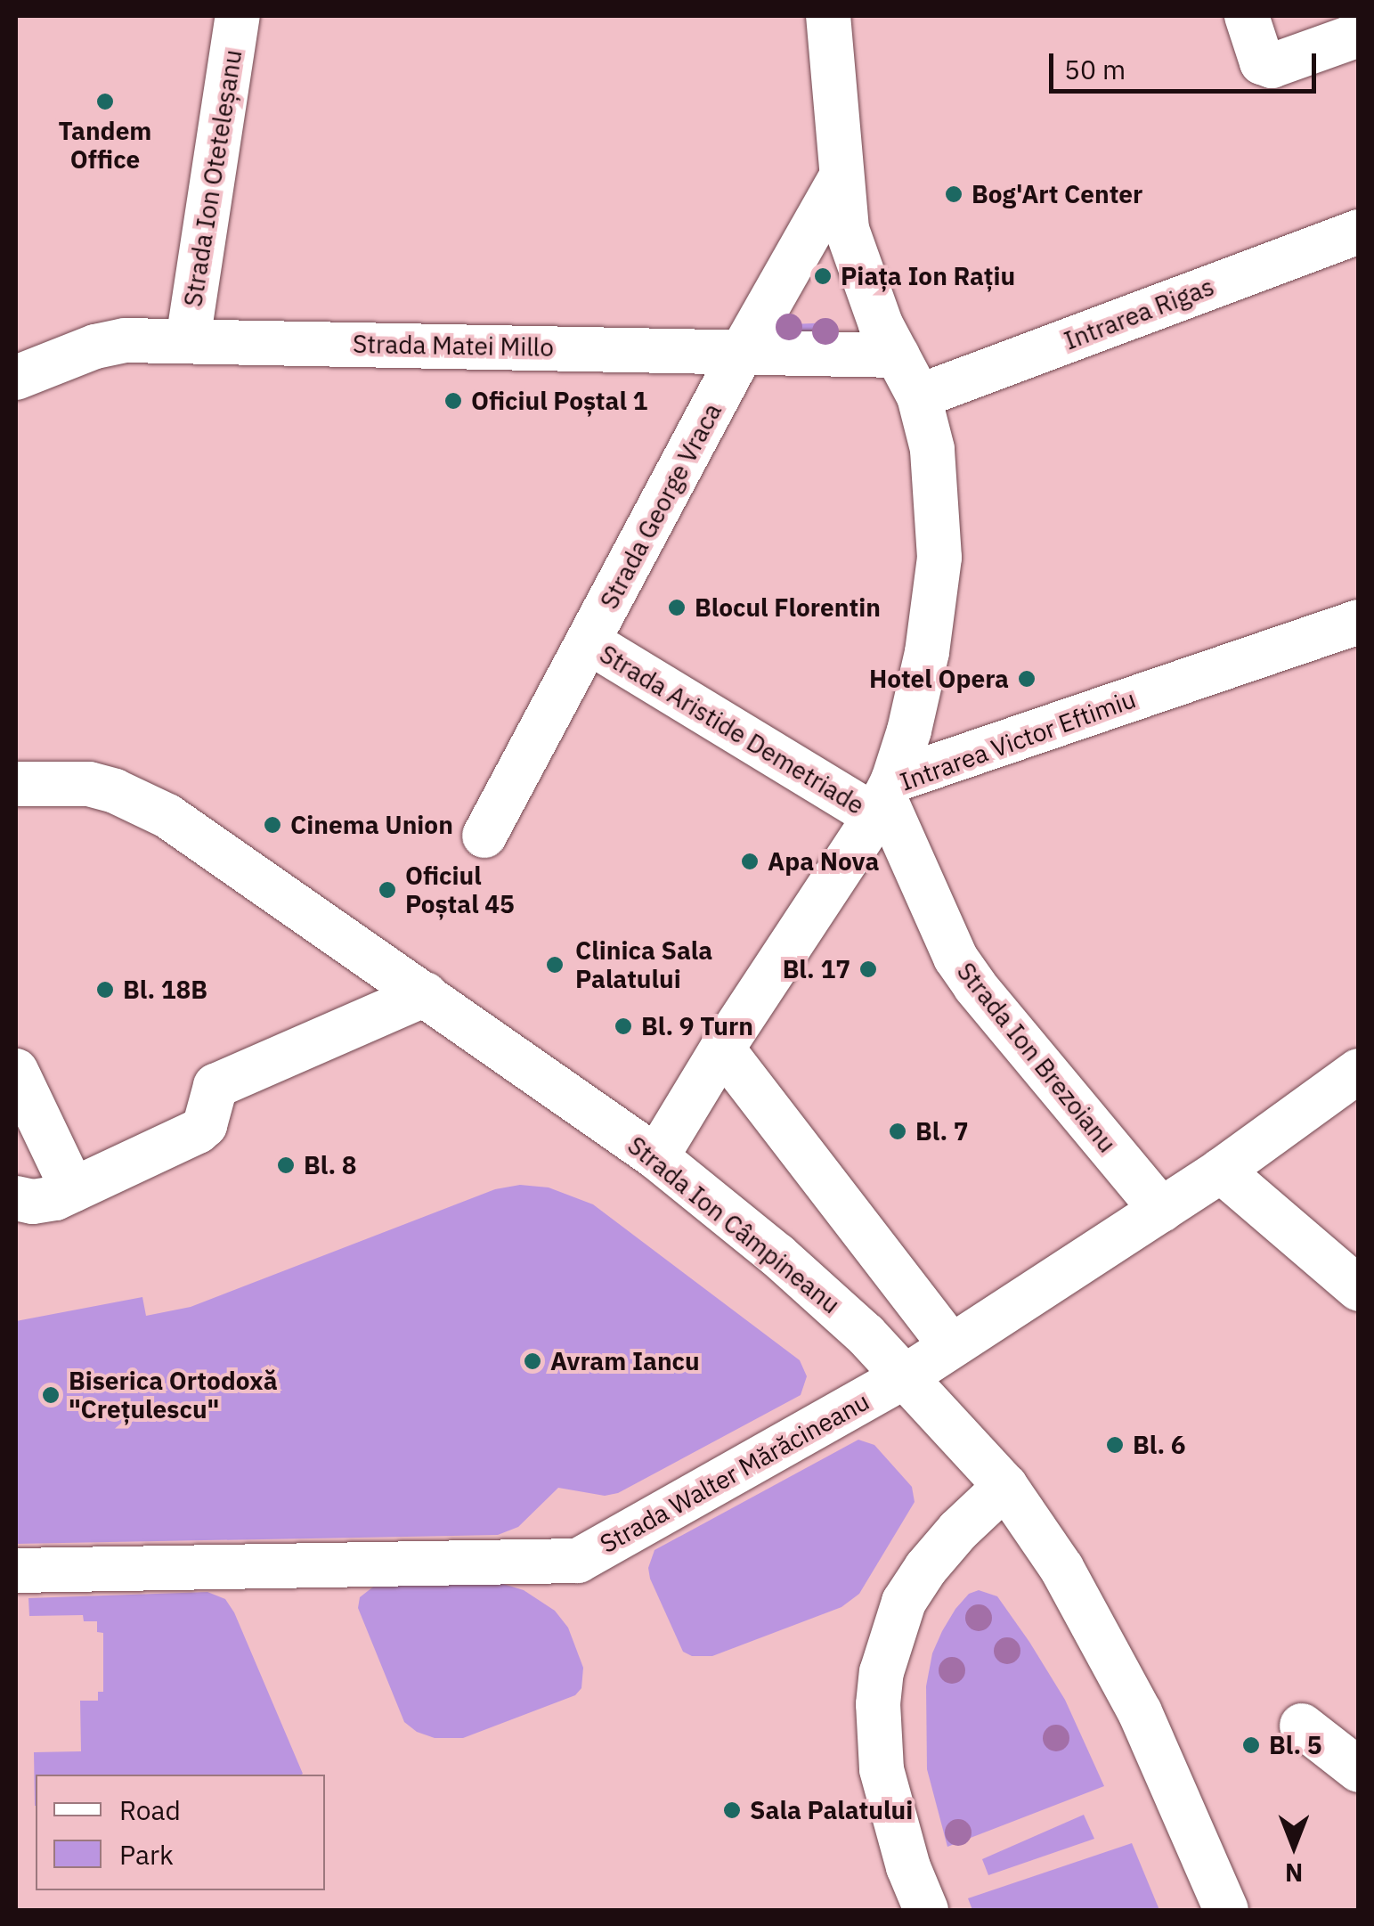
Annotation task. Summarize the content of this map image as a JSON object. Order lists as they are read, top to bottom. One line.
{"streets":{"street":["Strada Ion Oteteleșanu","Intrarea Rigas","Strada Matei Millo","Strada George Vraca","Strada Aristide Demetriade","Intrarea Victor Eftimiu","Strada Ion Brezoianu","Strada Ion Câmpineanu","Strada Walter Mărăcineanu"]},"crossings":[["Strada Ion Oteteleșanu","Strada Matei Millo"],["Strada Matei Millo","Strada George Vraca"],["Strada George Vraca","Strada Aristide Demetriade"],["Strada Aristide Demetriade","Intrarea Victor Eftimiu"],["Strada Aristide Demetriade","Strada Ion Brezoianu"],["Intrarea Victor Eftimiu","Strada Ion Brezoianu"],["Intrarea Victor Eftimiu","Strada Ion Câmpineanu"],["Strada Ion Brezoianu","Strada Walter Mărăcineanu"],["Strada Ion Câmpineanu","Strada Walter Mărăcineanu"]],"places":["Tandem Office","Bog'Art Center","Piața Ion Rațiu","Oficiul Poștal 1","Blocul Florentin","Hotel Opera","Cinema Union","Apa Nova","Oficiul Poștal 45","Clinica Sala Palatului","Bl. 17","Bl. 18B","Bl. 9 Turn","Bl. 7","Bl. 8","Avram Iancu","Biserica Ortodoxă \"Crețulescu\"","Bl. 6","Bl. 5","Sala Palatului"],"legend":["Road","Park"],"scale_bar":"50 m","north":"bottom"}
